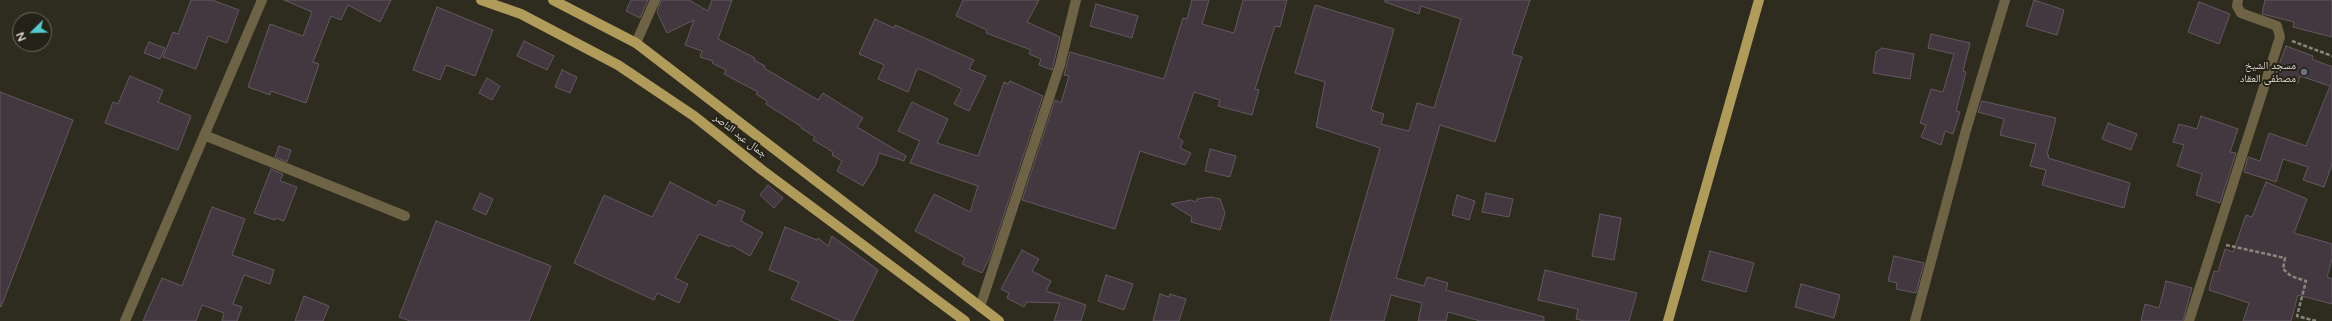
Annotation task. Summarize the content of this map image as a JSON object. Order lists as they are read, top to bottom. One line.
{"streets":{"main road":["جمال عبد الناصر"]},"places":["مسجد الشيخ مصطفى العقاد"],"north":"bottom left"}
